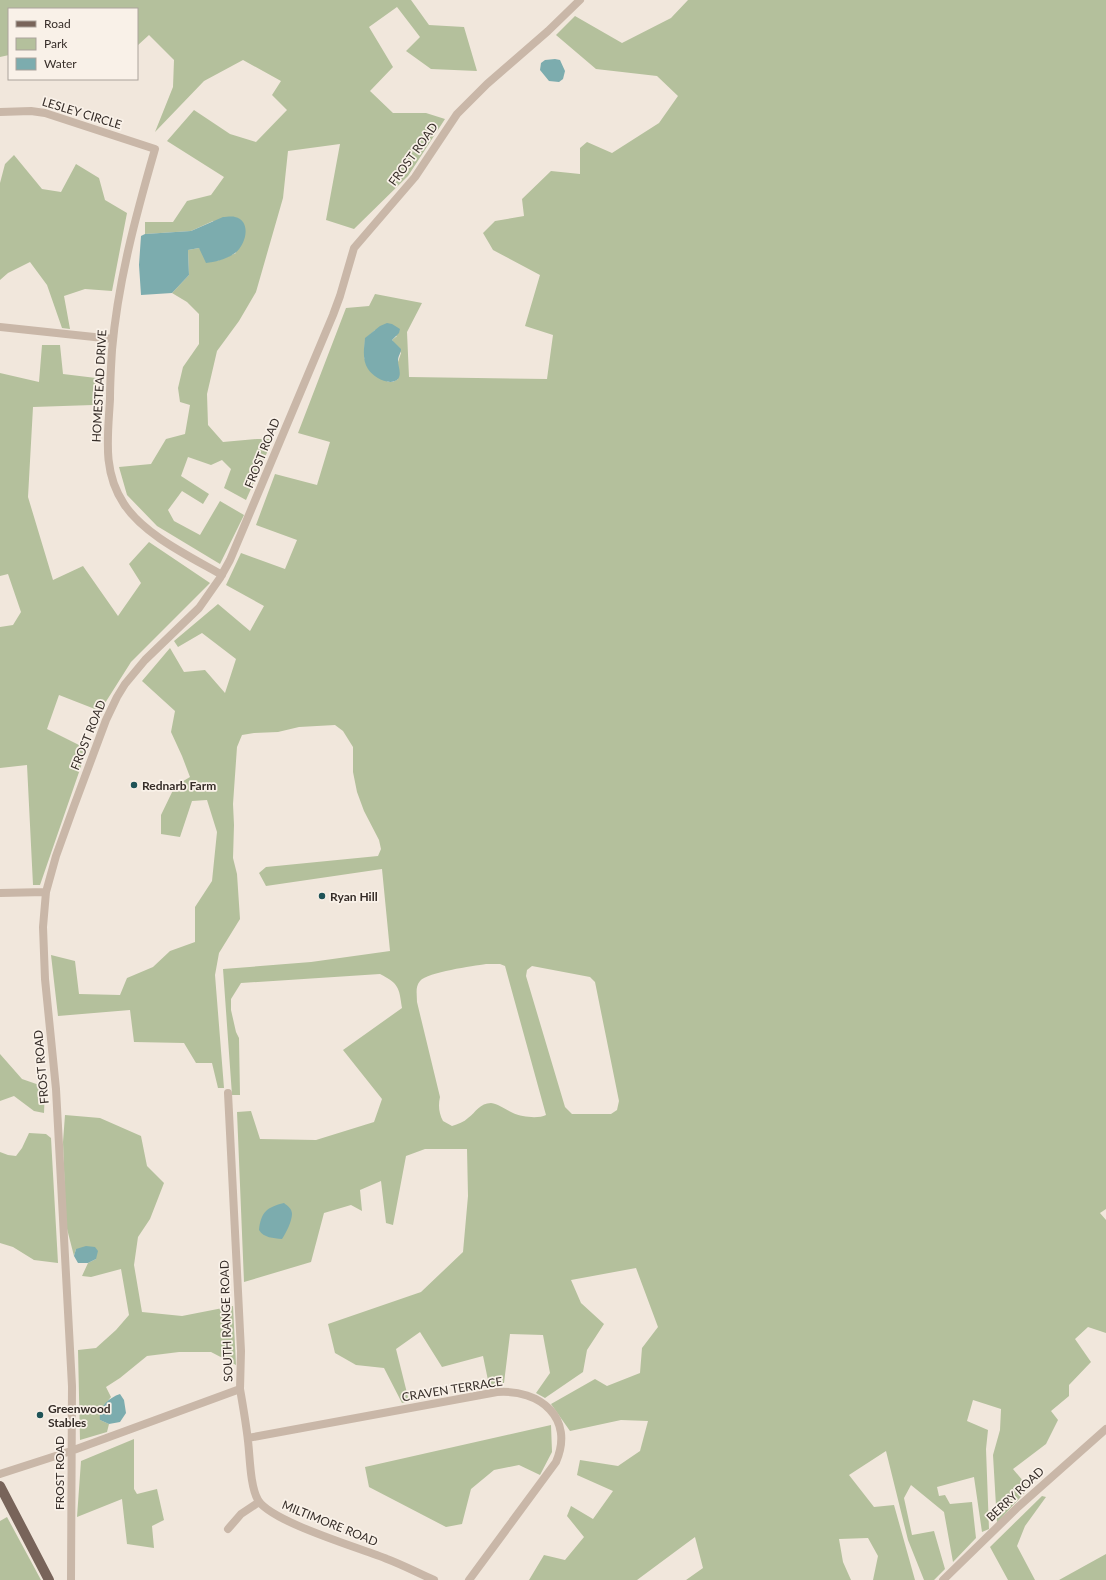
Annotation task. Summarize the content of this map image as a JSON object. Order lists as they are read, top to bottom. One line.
{"streets":{"street":["LESLEY CIRCLE","FROST ROAD","HOMESTEAD DRIVE","SOUTH RANGE ROAD","CRAVEN TERRACE","BERRY ROAD","MILTIMORE ROAD"]},"crossings":[["LESLEY CIRCLE","HOMESTEAD DRIVE"],["FROST ROAD","HOMESTEAD DRIVE"],["FROST ROAD","SOUTH RANGE ROAD"]],"places":["Rednarb Farm","Ryan Hill","Greenwood Stables"],"legend":["Road","Park","Water"]}
